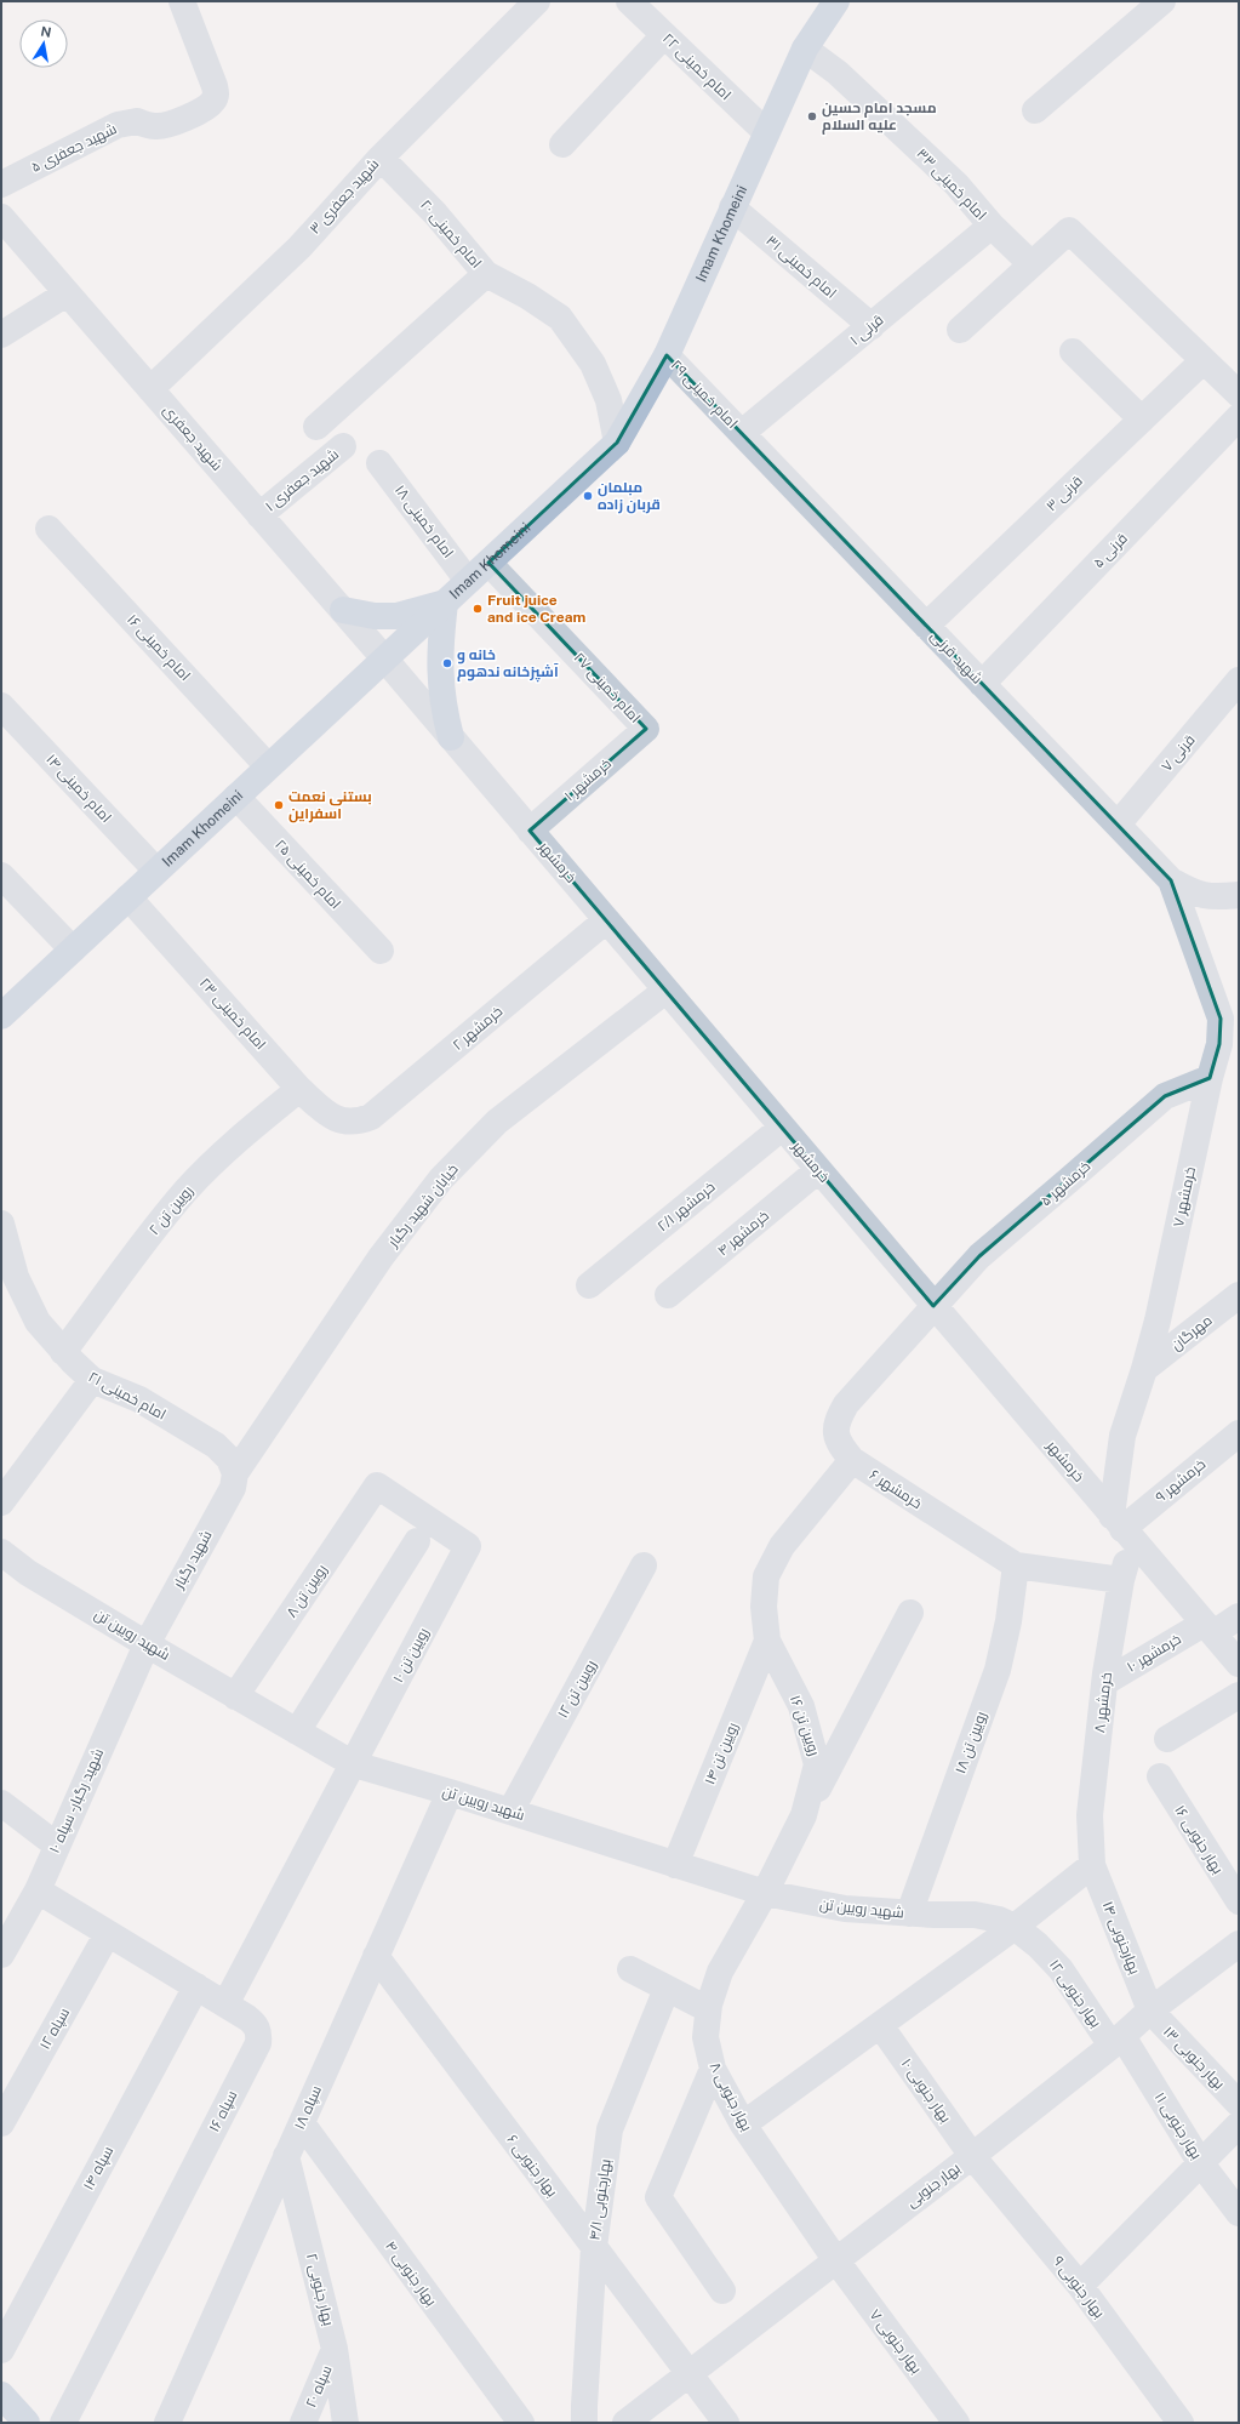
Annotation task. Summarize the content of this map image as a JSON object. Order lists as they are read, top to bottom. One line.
{"streets":{"main road":["Imam Khomeini"],"street":["امام خمینی ۲۲","شهید جعفری ۵","امام خمینی ۳۳","شهید جعفری ۳","امام خمینی ۲۰","امام خمینی ۳۱","قرنی ۱","امام خمینی ۲۹","شهید جعفری","شهید جعفری ۱","قرنی ۳","امام خمینی ۱۸","قرنی ۵","امام خمینی ۱۶","شهید قرنی","امام خمینی ۲۷","قرنی ۷","خرمشهر ۱","امام خمینی ۱۴","خرمشهر","امام خمینی ۲۵","امام خمینی ۲۳","خرمشهر ۲","خرمشهر ۵","خرمشهر ۷","خیابان شهید رگبار","خرمشهر ۲/۱","رویین تن ۲","خرمشهر ۴","مهرگان","امام خمینی ۲۱","خرمشهر ۹","خرمشهر ۶","شهید رگبار","رویین تن ۸","شهید رویین تن","خرمشهر ۱۰","رویین تن ۱۰","رویین تن ۱۲","خرمشهر ۸","رویین تن ۱۶","رویین تن ۱۸","رویین تن ۱۴","شهید رگبار - سپاه ۱۰","بهار جنوبی ۱۶","بهارجنوبی ۱۴","بهار جنوبی ۱۲","سپاه ۱۲","بهار جنوبی ۱۳","بهار جنوبی ۱۰","بهار جنوبی ۸","سپاه ۱۸","سپاه ۱۶","بهار جنوبی ۱۱","بهار جنوبی ۶","سپاه ۱۴","بهار جنوبی","بهارجنوبی ۴/۱","بهار جنوبی ۴","بهار جنوبی ۹","بهار جنوبی ۲","بهار جنوبی ۷","سپاه ۲۰"]},"crossings":[["امام خمینی ۲۲","Imam Khomeini"],["امام خمینی ۳۳","Imam Khomeini"],["امام خمینی ۳۳","قرنی ۱"],["شهید جعفری ۳","امام خمینی ۲۰"],["شهید جعفری ۳","شهید جعفری"],["Imam Khomeini","امام خمینی ۲۰"],["Imam Khomeini","امام خمینی ۳۱"],["Imam Khomeini","امام خمینی ۲۹"],["Imam Khomeini","شهید جعفری"],["Imam Khomeini","امام خمینی ۱۸"],["Imam Khomeini","امام خمینی ۱۶"],["Imam Khomeini","امام خمینی ۲۷"],["Imam Khomeini","امام خمینی ۱۴"],["Imam Khomeini","خرمشهر"],["Imam Khomeini","امام خمینی ۲۵"],["Imam Khomeini","امام خمینی ۲۳"],["امام خمینی ۳۱","قرنی ۱"],["قرنی ۱","امام خمینی ۲۹"],["قرنی ۱","شهید قرنی"],["امام خمینی ۲۹","شهید قرنی"],["شهید جعفری","شهید جعفری ۱"],["شهید جعفری","خرمشهر"],["قرنی ۳","شهید قرنی"],["قرنی ۵","شهید قرنی"],["شهید قرنی","قرنی ۷"],["شهید قرنی","خرمشهر ۷"],["امام خمینی ۲۷","خرمشهر ۱"],["خرمشهر ۱","خرمشهر"],["خرمشهر","خرمشهر ۲"],["خرمشهر","خرمشهر ۵"],["خرمشهر","خرمشهر ۷"],["خرمشهر","خیابان شهید رگبار"],["خرمشهر","خرمشهر ۲/۱"],["خرمشهر","خرمشهر ۴"],["خرمشهر","خرمشهر ۹"],["خرمشهر","خرمشهر ۶"],["خرمشهر","خرمشهر ۱۰"],["خرمشهر","خرمشهر ۸"],["امام خمینی ۲۳","خرمشهر ۲"],["امام خمینی ۲۳","رویین تن ۲"],["خرمشهر ۵","خرمشهر ۷"],["خرمشهر ۵","خرمشهر ۶"],["خرمشهر ۷","مهرگان"],["خرمشهر ۷","خرمشهر ۹"],["خرمشهر ۷","خرمشهر ۸"],["خیابان شهید رگبار","امام خمینی ۲۱"],["خیابان شهید رگبار","شهید رگبار"],["رویین تن ۲","امام خمینی ۲۱"],["امام خمینی ۲۱","شهید رگبار"],["خرمشهر ۹","خرمشهر ۸"],["خرمشهر ۶","خرمشهر ۸"],["خرمشهر ۶","رویین تن ۱۸"],["شهید رگبار","شهید رویین تن"],["شهید رگبار","شهید رگبار - سپاه ۱۰"],["رویین تن ۸","شهید رویین تن"],["رویین تن ۸","رویین تن ۱۰"],["شهید رویین تن","رویین تن ۱۰"],["شهید رویین تن","رویین تن ۱۲"],["شهید رویین تن","رویین تن ۱۶"],["شهید رویین تن","رویین تن ۱۸"],["شهید رویین تن","رویین تن ۱۴"],["شهید رویین تن","شهید رگبار - سپاه ۱۰"],["شهید رویین تن","بهار جنوبی ۱۲"],["شهید رویین تن","بهار جنوبی ۸"],["شهید رویین تن","سپاه ۱۸"],["خرمشهر ۱۰","خرمشهر ۸"],["رویین تن ۱۰","سپاه ۱۶"],["خرمشهر ۸","بهارجنوبی ۱۴"],["رویین تن ۱۶","رویین تن ۱۴"],["رویین تن ۱۶","بهار جنوبی ۸"],["شهید رگبار - سپاه ۱۰","سپاه ۱۶"],["بهارجنوبی ۱۴","بهار جنوبی ۱۳"],["بهارجنوبی ۱۴","بهار جنوبی"],["بهار جنوبی ۱۲","بهار جنوبی ۱۱"],["بهار جنوبی ۱۲","بهار جنوبی"],["سپاه ۱۲","سپاه ۱۶"],["بهار جنوبی ۱۳","بهار جنوبی"],["بهار جنوبی ۱۰","بهار جنوبی"],["بهار جنوبی ۱۰","بهار جنوبی ۹"],["بهار جنوبی ۸","بهار جنوبی"],["بهار جنوبی ۸","بهار جنوبی ۷"],["سپاه ۱۸","بهار جنوبی ۶"],["سپاه ۱۸","بهار جنوبی ۴"],["سپاه ۱۸","بهار جنوبی ۲"],["سپاه ۱۶","سپاه ۱۴"],["بهار جنوبی ۱۱","بهار جنوبی"],["بهار جنوبی ۶","بهار جنوبی"],["بهار جنوبی ۶","بهارجنوبی ۴/۱"],["بهار جنوبی","بهار جنوبی ۹"],["بهار جنوبی","بهار جنوبی ۷"],["بهار جنوبی ۲","سپاه ۲۰"]],"places":["مسجد امام حسین علیه السلام","مبلمان قربان زاده","Fruit juice and ice Cream","خانه و آشپزخانه ندهوم","بستنی نعمت اسفراین"],"north":"top"}
